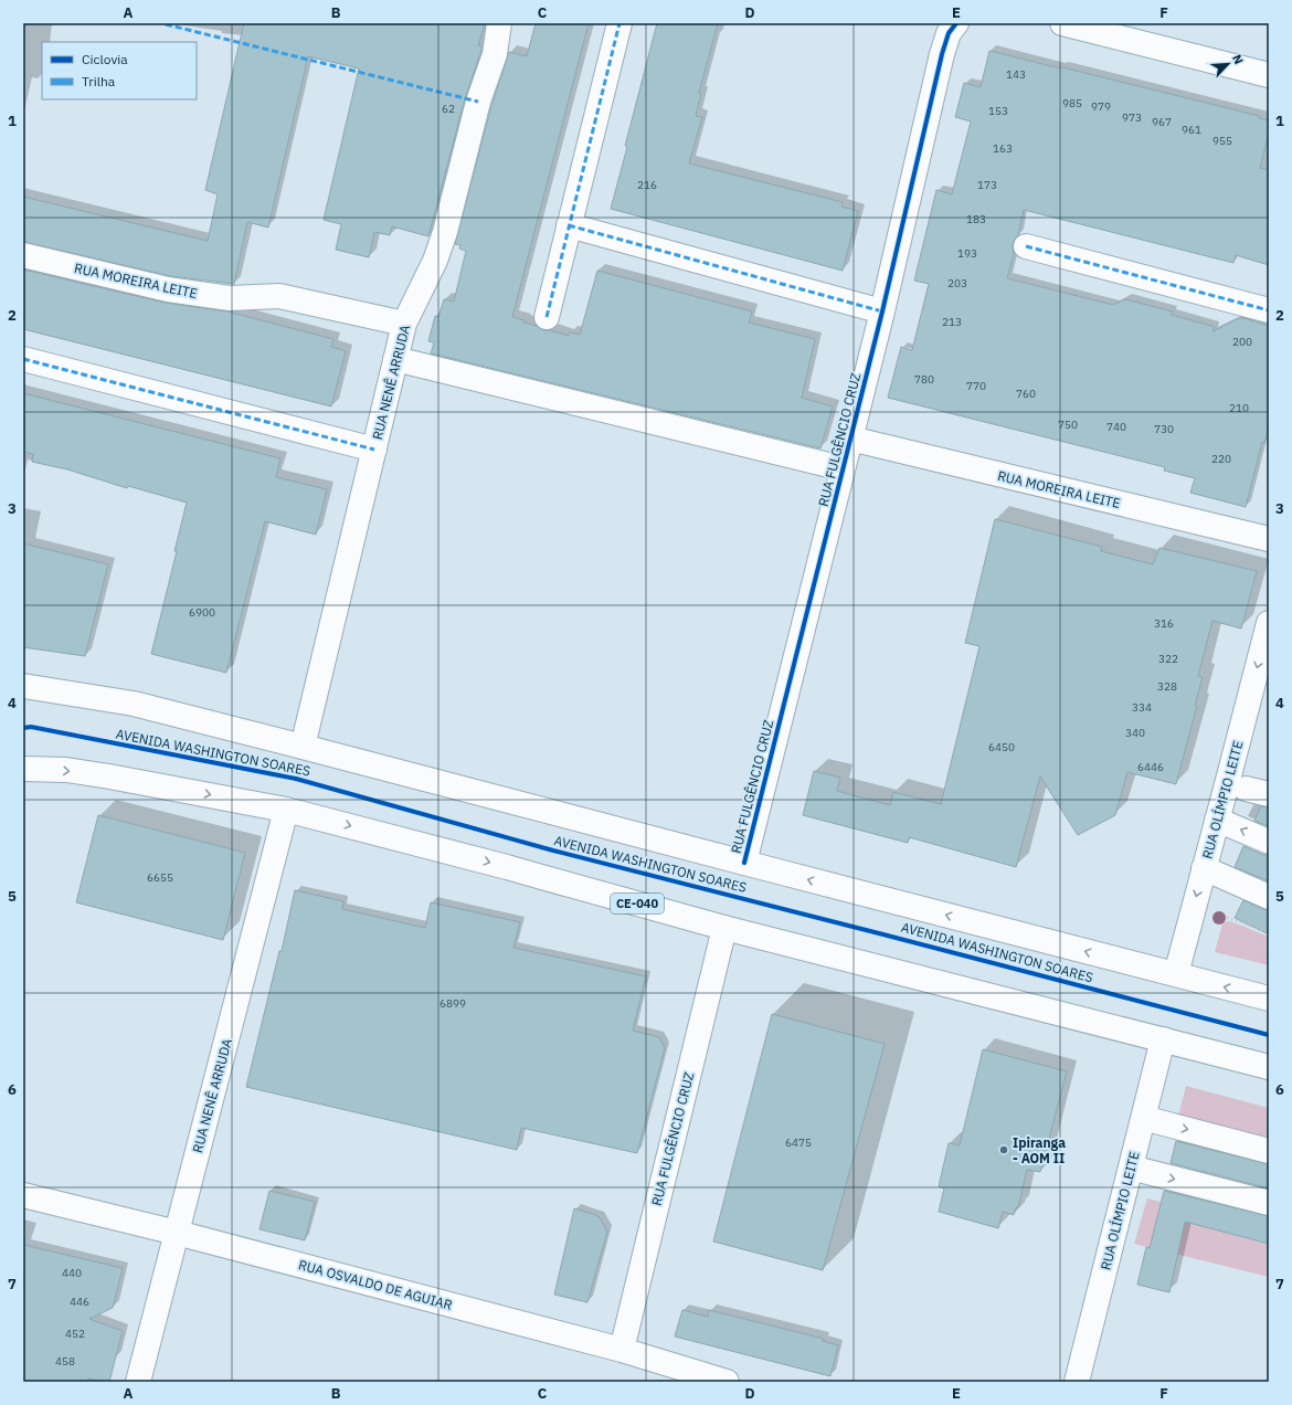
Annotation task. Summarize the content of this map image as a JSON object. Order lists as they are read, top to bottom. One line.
{"streets":{"main road":["RUA MOREIRA LEITE","RUA NENÊ ARRUDA","RUA FULGÊNCIO CRUZ","AVENIDA WASHINGTON SOARES","RUA OLÍMPIO LEITE","CE-040","RUA OSVALDO DE AGUIAR"]},"crossings":[["RUA MOREIRA LEITE","RUA NENÊ ARRUDA"],["RUA MOREIRA LEITE","RUA FULGÊNCIO CRUZ"],["RUA NENÊ ARRUDA","AVENIDA WASHINGTON SOARES"],["RUA NENÊ ARRUDA","CE-040"],["RUA NENÊ ARRUDA","RUA OSVALDO DE AGUIAR"],["RUA FULGÊNCIO CRUZ","AVENIDA WASHINGTON SOARES"],["RUA FULGÊNCIO CRUZ","CE-040"],["RUA FULGÊNCIO CRUZ","RUA OSVALDO DE AGUIAR"],["AVENIDA WASHINGTON SOARES","RUA OLÍMPIO LEITE"],["RUA OLÍMPIO LEITE","CE-040"]],"one_way":["RUA OLÍMPIO LEITE"],"places":["Ipiranga - AOM II"],"house_numbers":["143","985","979","62","153","973","967","961","955","163","216","173","183","193","203","213","200","780","770","760","210","750","740","730","220","6900","316","322","328","334","340","6450","6446","6655","6899","6475","440","446","452","458"],"legend":["Ciclovia","Trilha"],"north":"top right","grid":{"columns":["A","B","C","D","E","F"],"rows":["1","2","3","4","5","6","7"]}}
